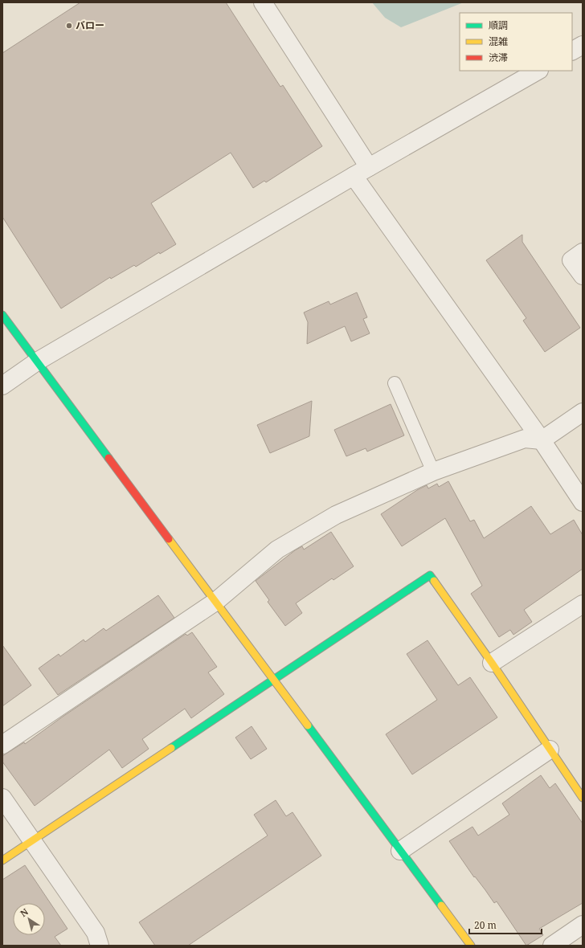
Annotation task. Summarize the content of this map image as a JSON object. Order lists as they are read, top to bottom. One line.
{"places":["バロー"],"legend":["順調","混雑","渋滞"],"scale_bar":"20 m","north":"top left"}
